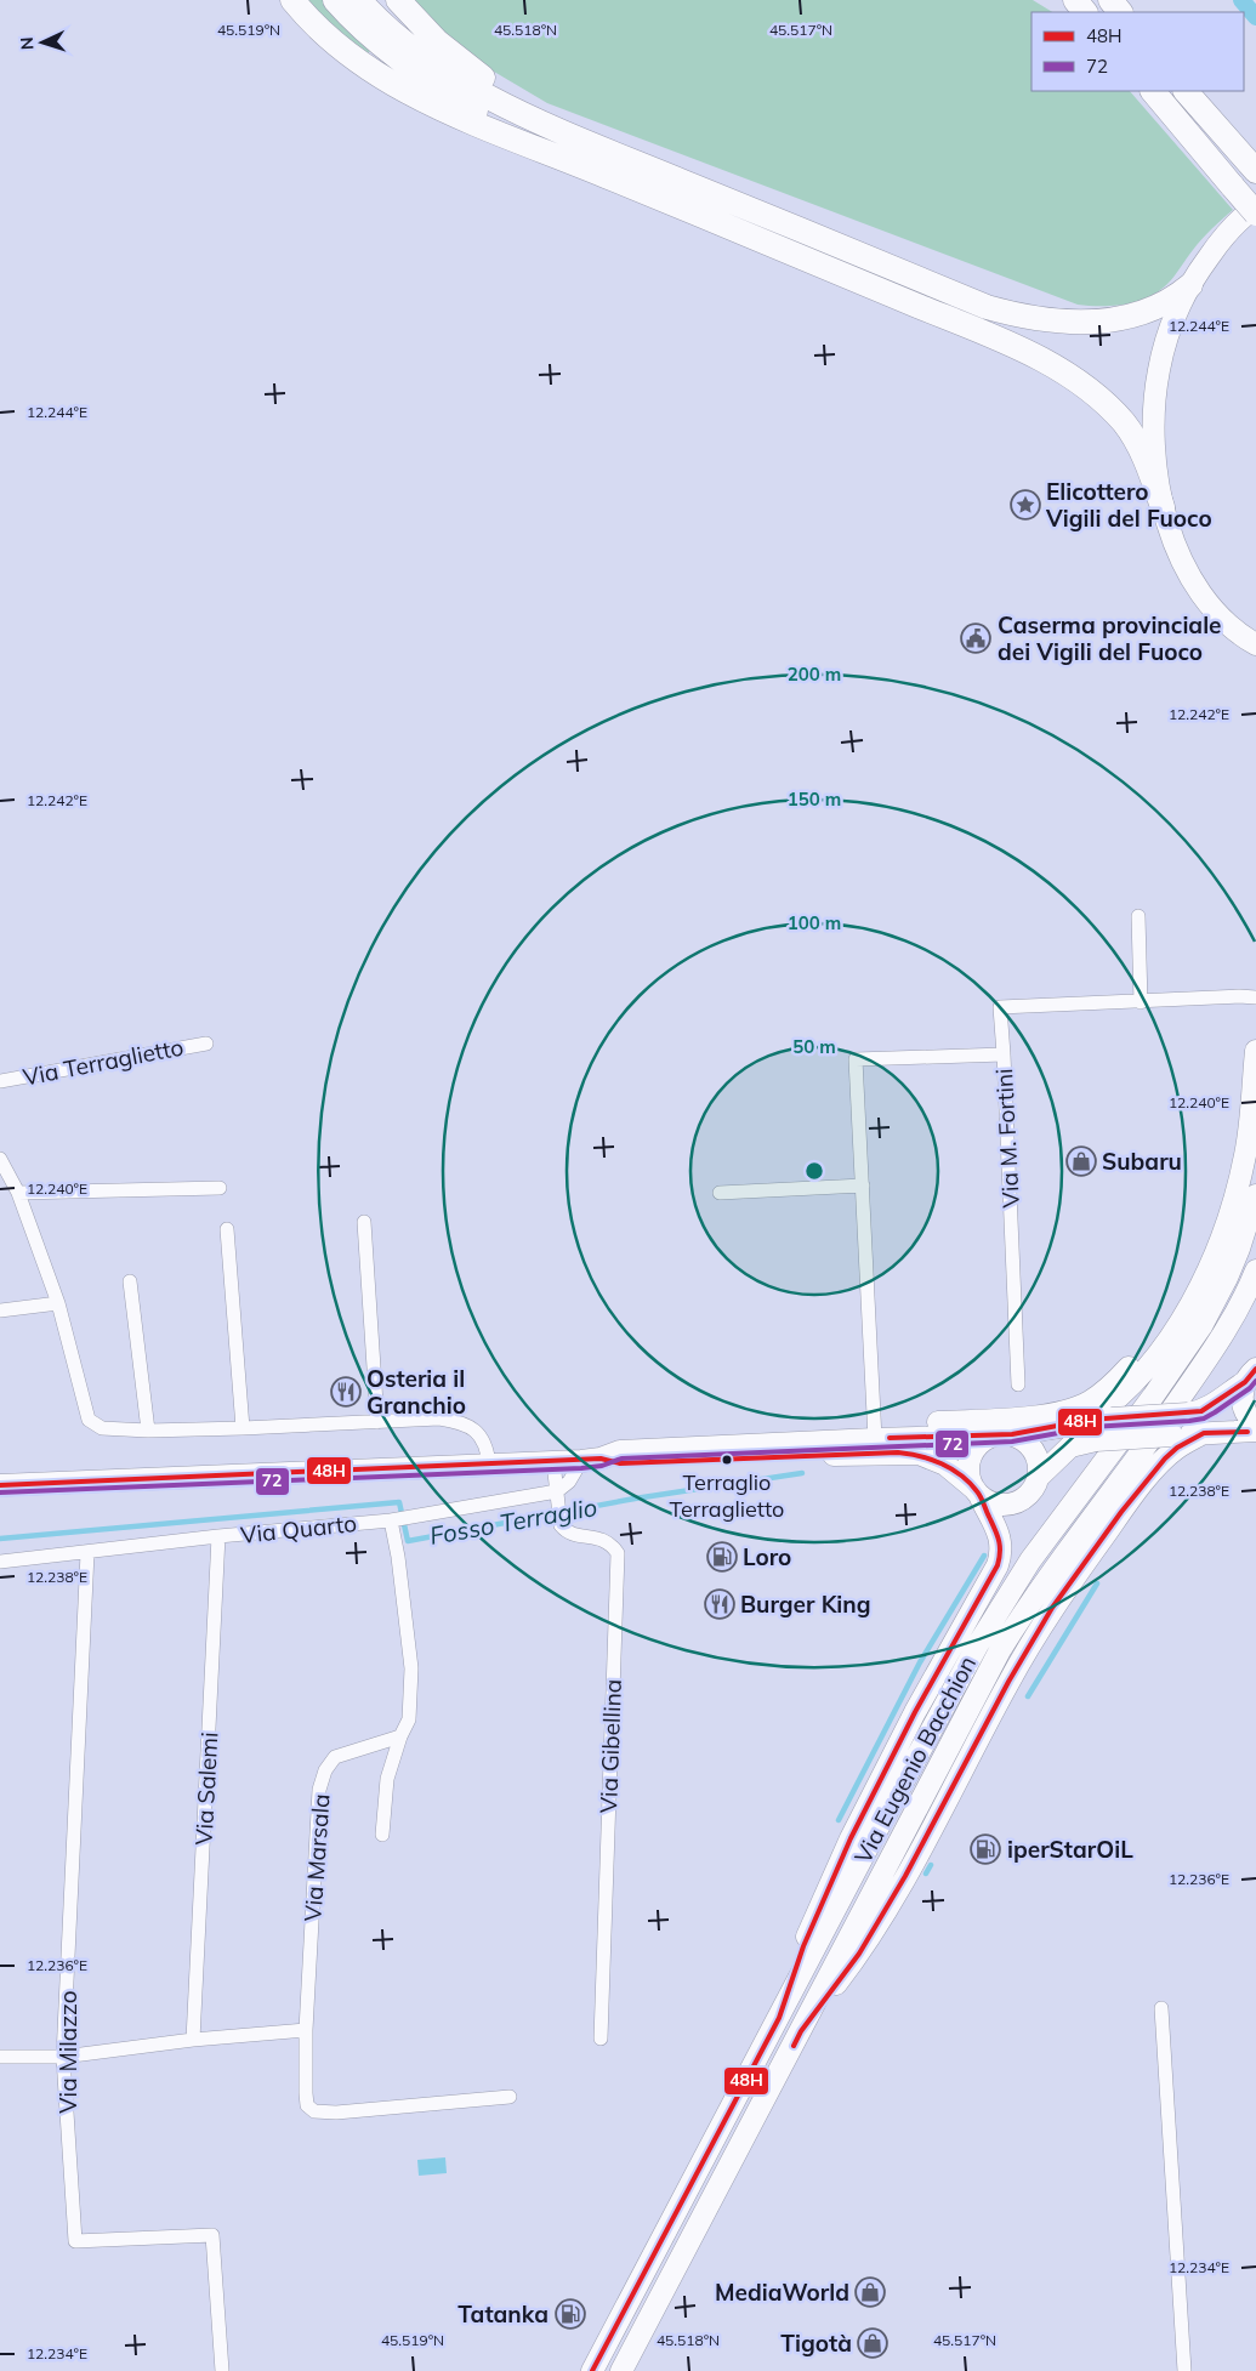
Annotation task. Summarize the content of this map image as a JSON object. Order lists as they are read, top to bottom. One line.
{"streets":{"main road":["Via Eugenio Bacchion"],"street":["Via Terraglietto","Via M. Fortini","Via Quarto","Via Gibellina","Via Salemi","Via Marsala","Via Milazzo"]},"crossings":[["Via Quarto","Via Gibellina"],["Via Quarto","Via Salemi"],["Via Quarto","Via Milazzo"]],"water":["Fosso Terraglio"],"places":{"place":["Elicottero Vigili del Fuoco"],"public building":["Caserma provinciale dei Vigili del Fuoco"],"shop":["Subaru","MediaWorld","Tigotà"],"restaurant":["Osteria il Granchio","Burger King"],"other":["Terraglio Terraglietto"],"fuel station":["Loro","iperStarOiL","Tatanka"]},"lines":["transit line 48H","transit line 72"],"legend":["48H","72"],"north":"left","coordinates":["45.519°N","45.518°N","45.517°N","12.244°E","12.242°E","12.240°E","12.238°E","12.236°E","12.234°E"],"rings":["200 m","150 m","100 m","50 m"]}
